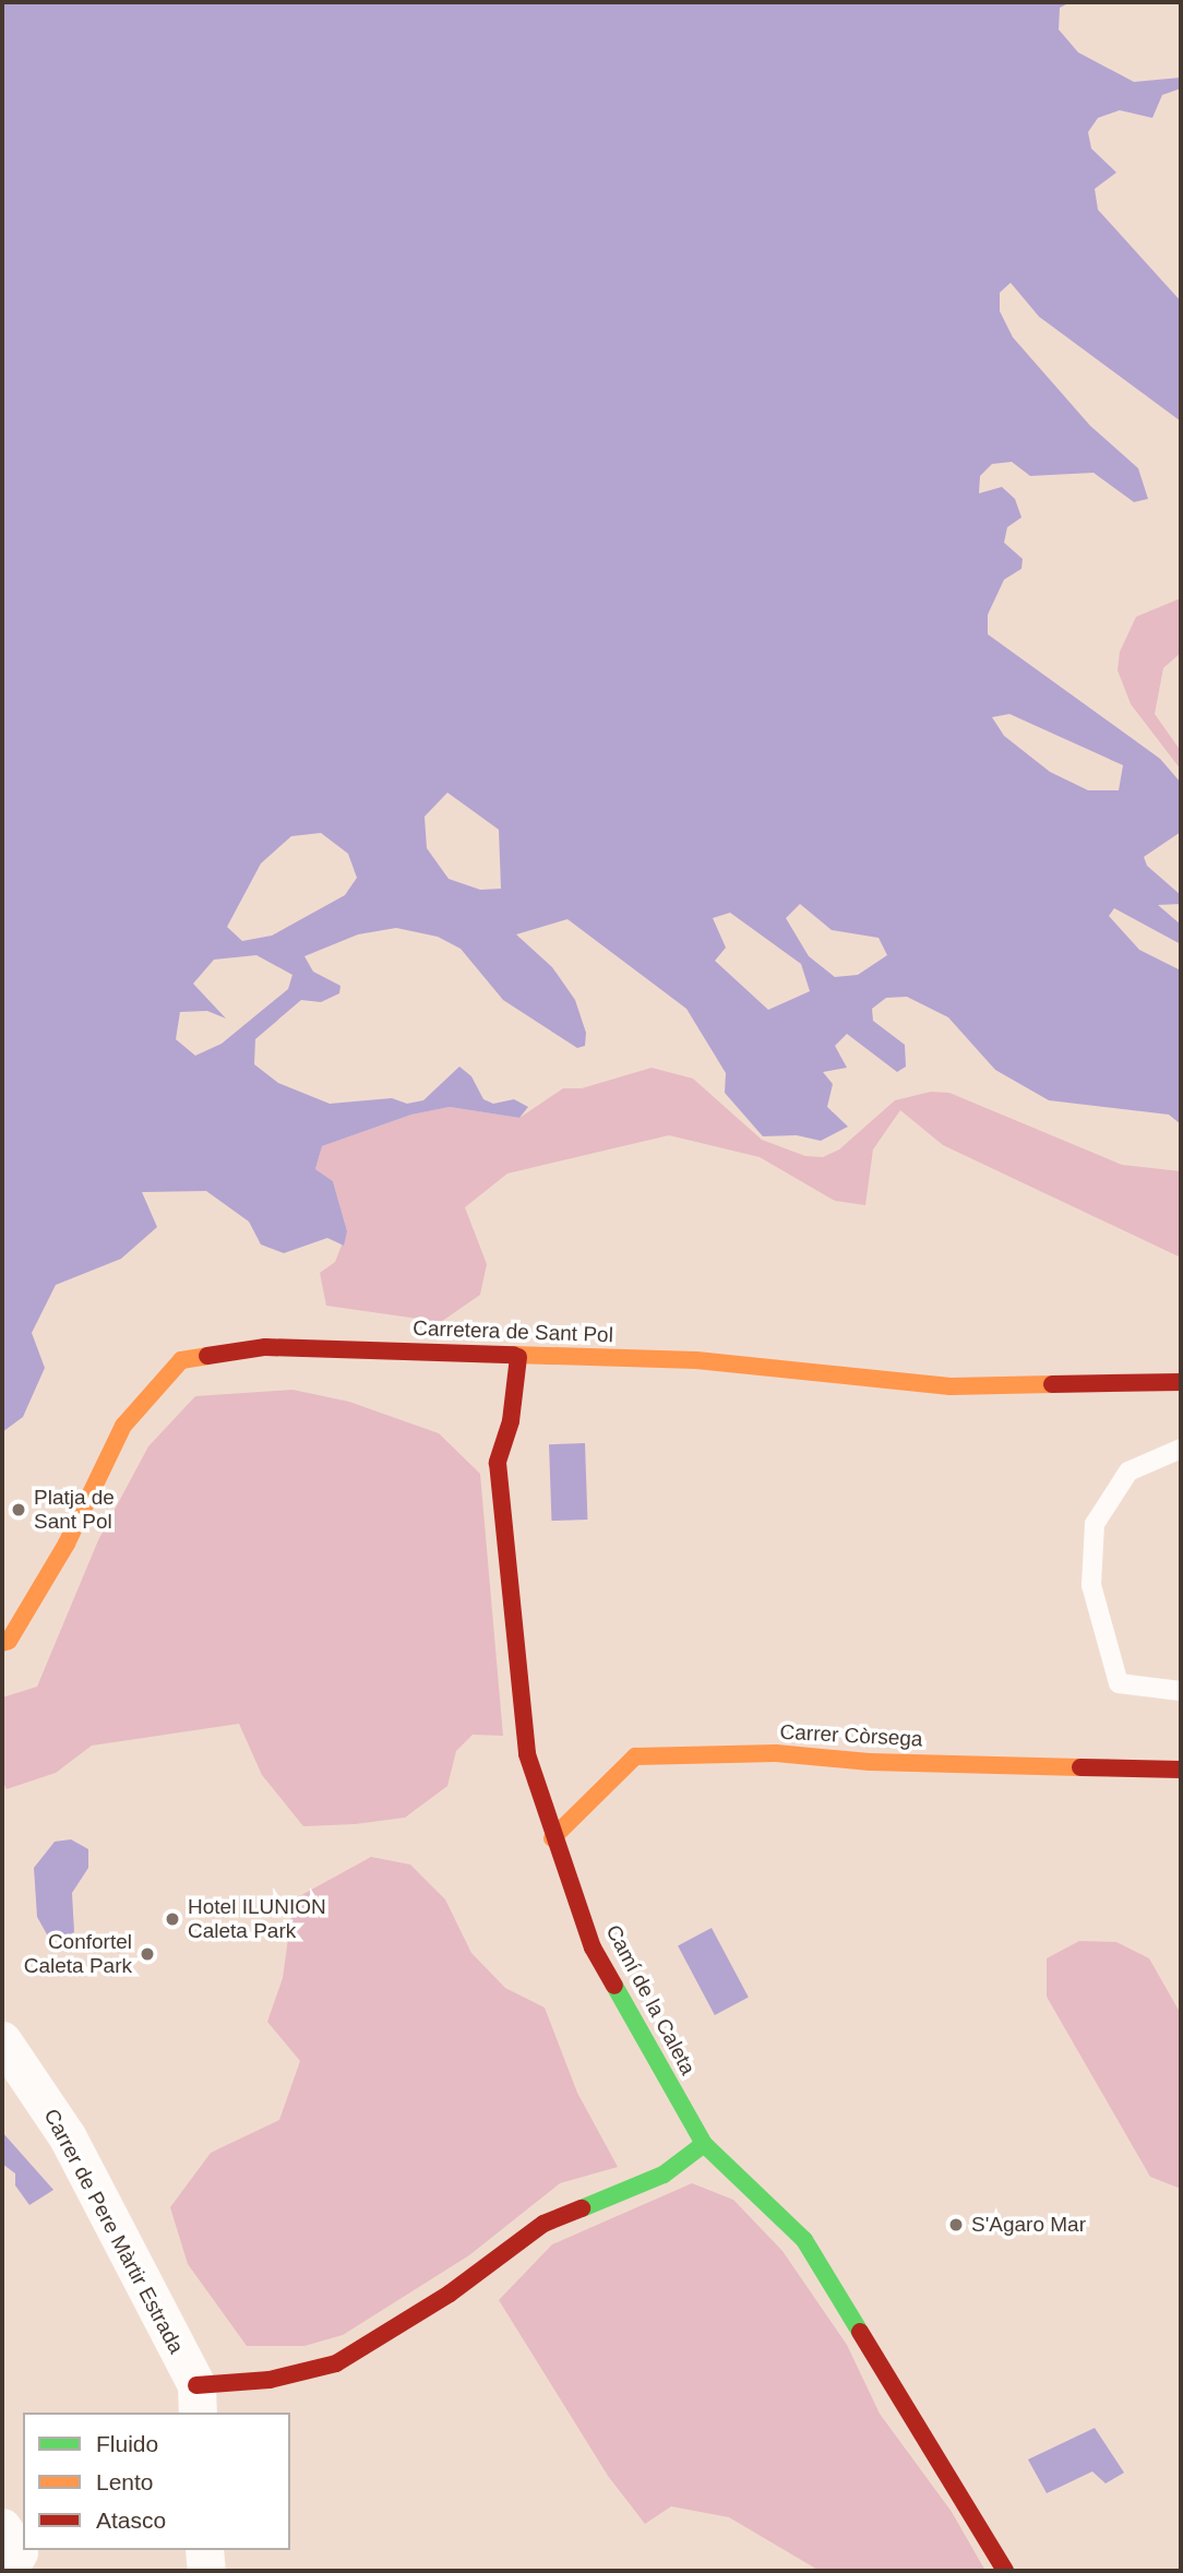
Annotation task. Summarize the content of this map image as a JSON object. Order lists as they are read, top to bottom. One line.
{"streets":{"street":["Carretera de Sant Pol","Carrer Còrsega","Camí de la Caleta","Carrer de Pere Màrtir Estrada"]},"crossings":[["Carretera de Sant Pol","Camí de la Caleta"],["Carrer Còrsega","Camí de la Caleta"],["Camí de la Caleta","Carrer de Pere Màrtir Estrada"]],"places":["Platja de Sant Pol","Hotel ILUNION Caleta Park","Confortel Caleta Park","S'Agaro Mar"],"legend":["Fluido","Lento","Atasco"]}
